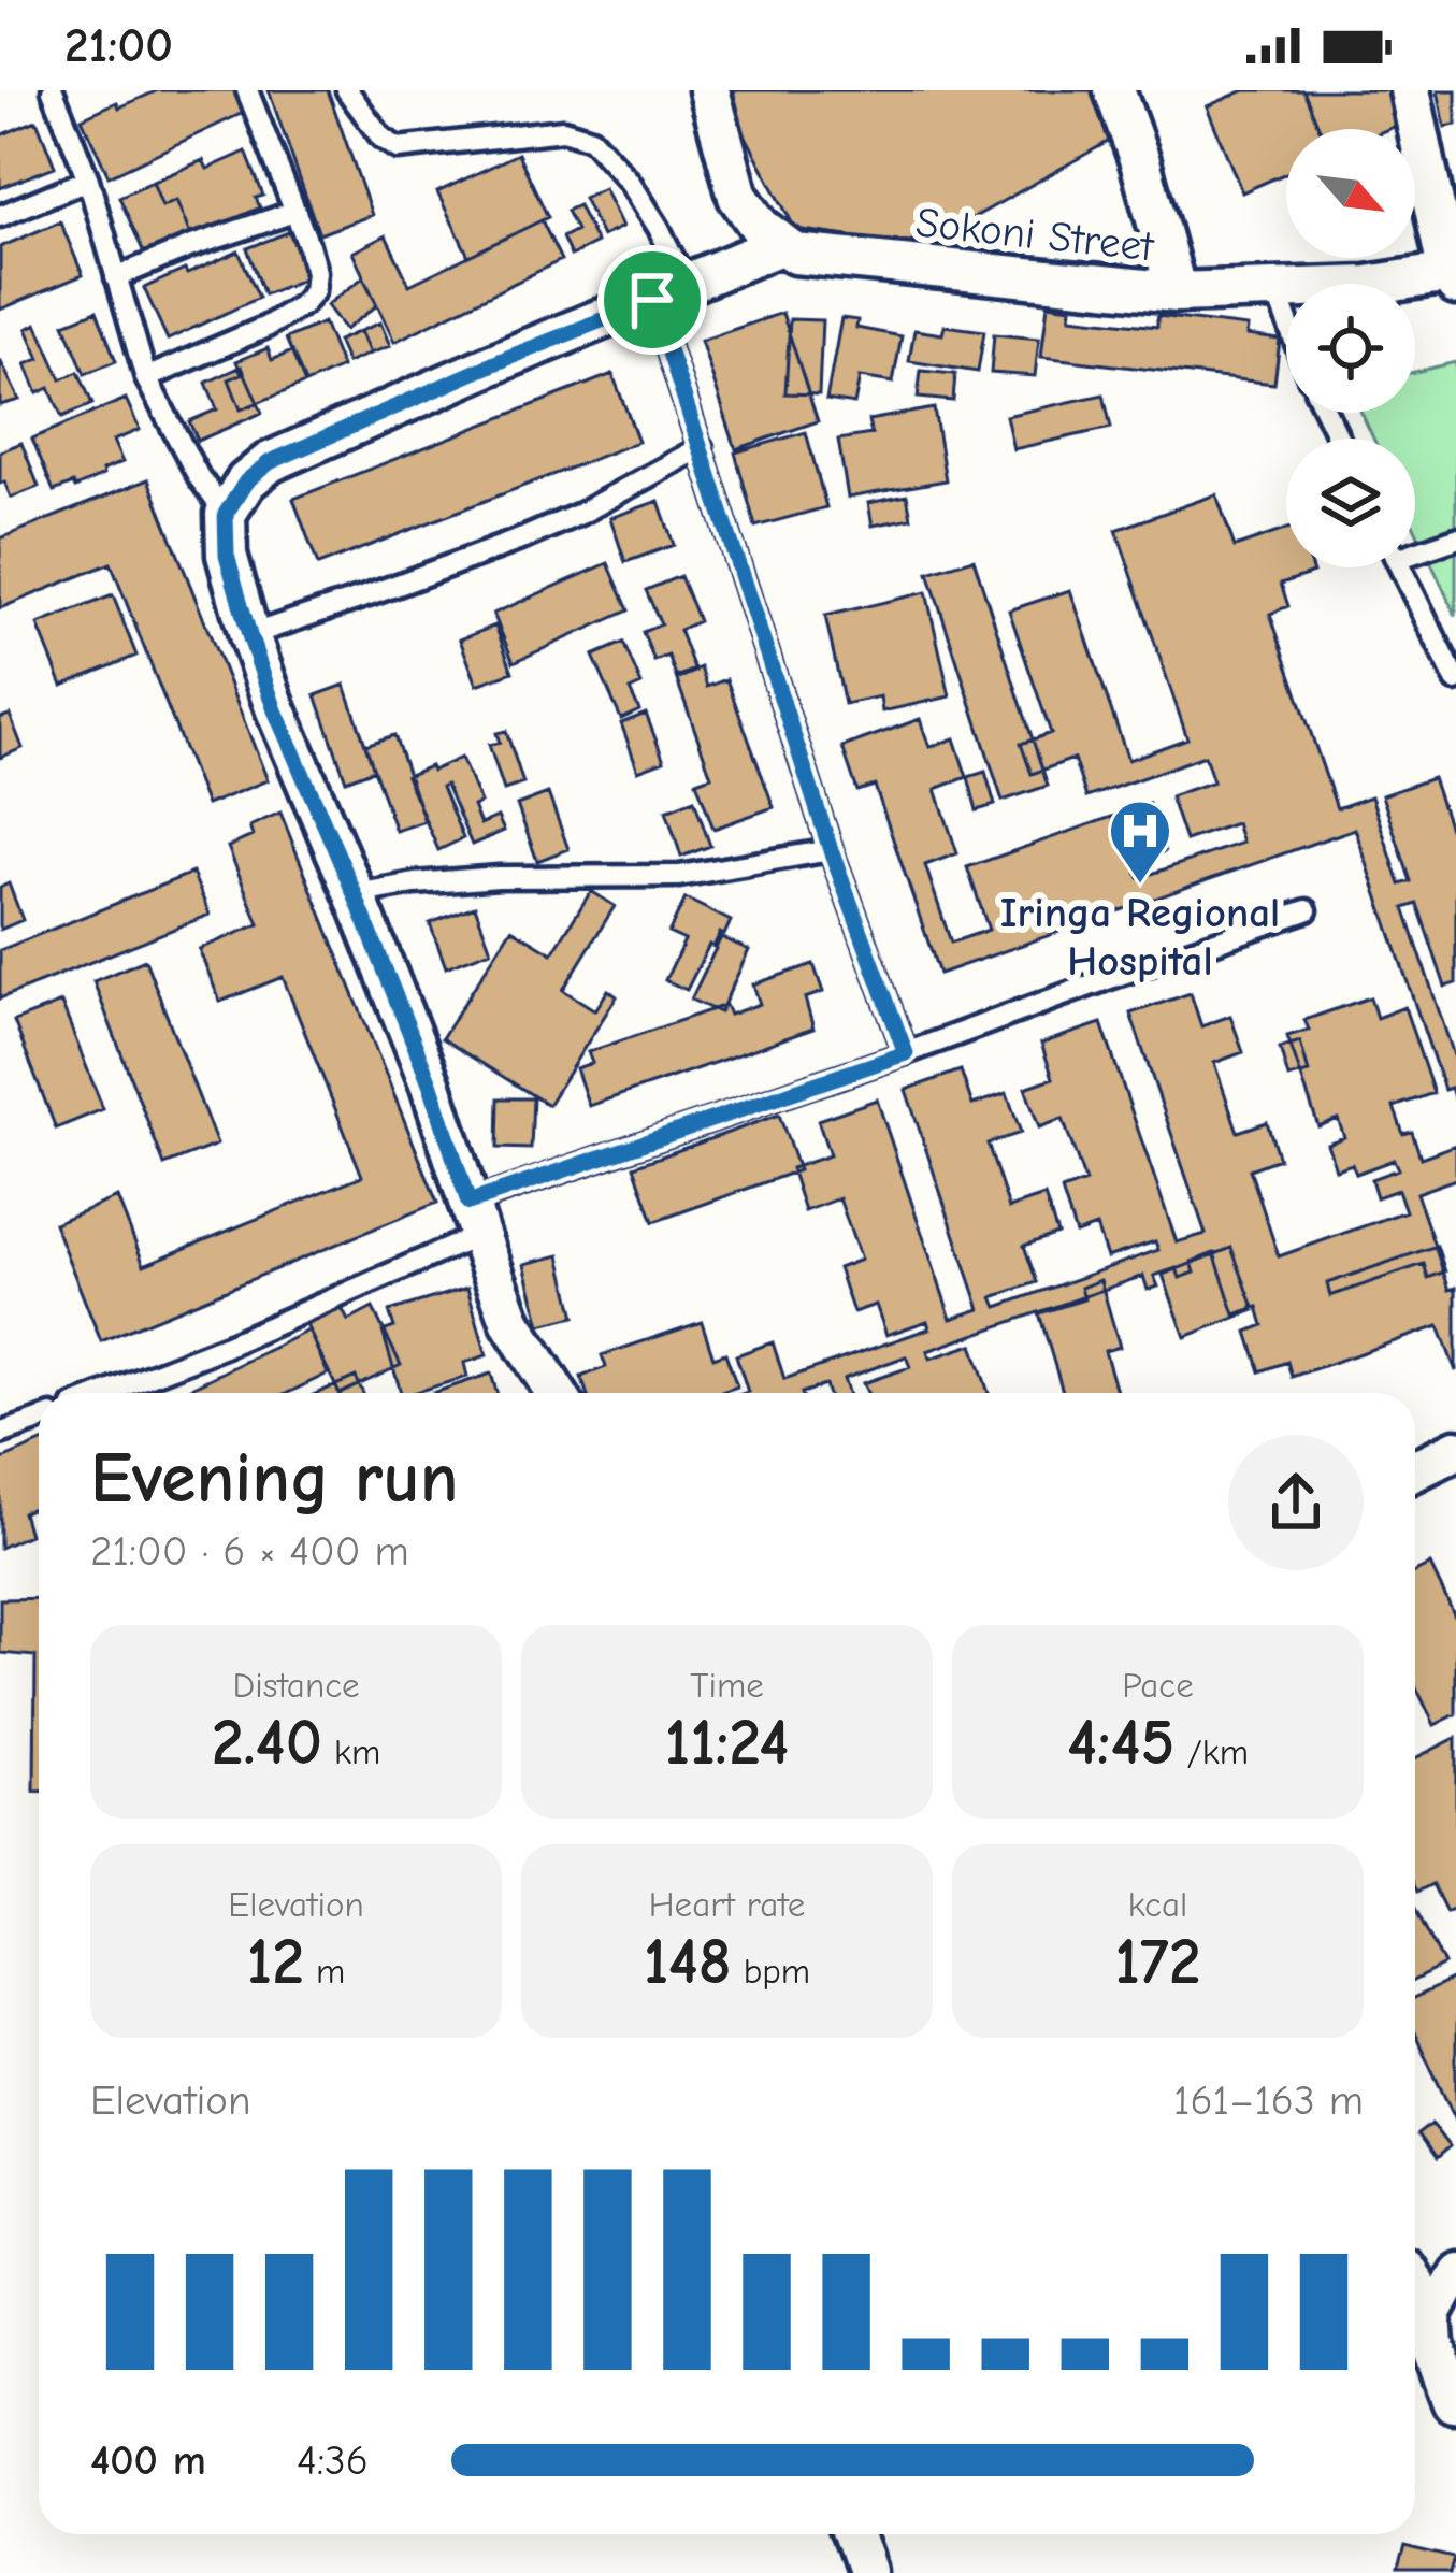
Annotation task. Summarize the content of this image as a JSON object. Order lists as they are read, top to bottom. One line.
{"streets":{"street":["Sokoni Street"]},"places":{"hospital":["Iringa Regional Hospital"]},"north":"bottom right","page":{"status":"21:00","heading":["Evening run","21:00 · 6 × 400 m"],"stats":[["Distance","2.40 km"],["Time","11:24"],["Pace","4:45 /km"],["Elevation","12 m"],["Heart rate","148 bpm"],["kcal","172"]],"chart":["Elevation","161–163 m"],"list":[{"name":"400 m","note":"4:36"}]}}
